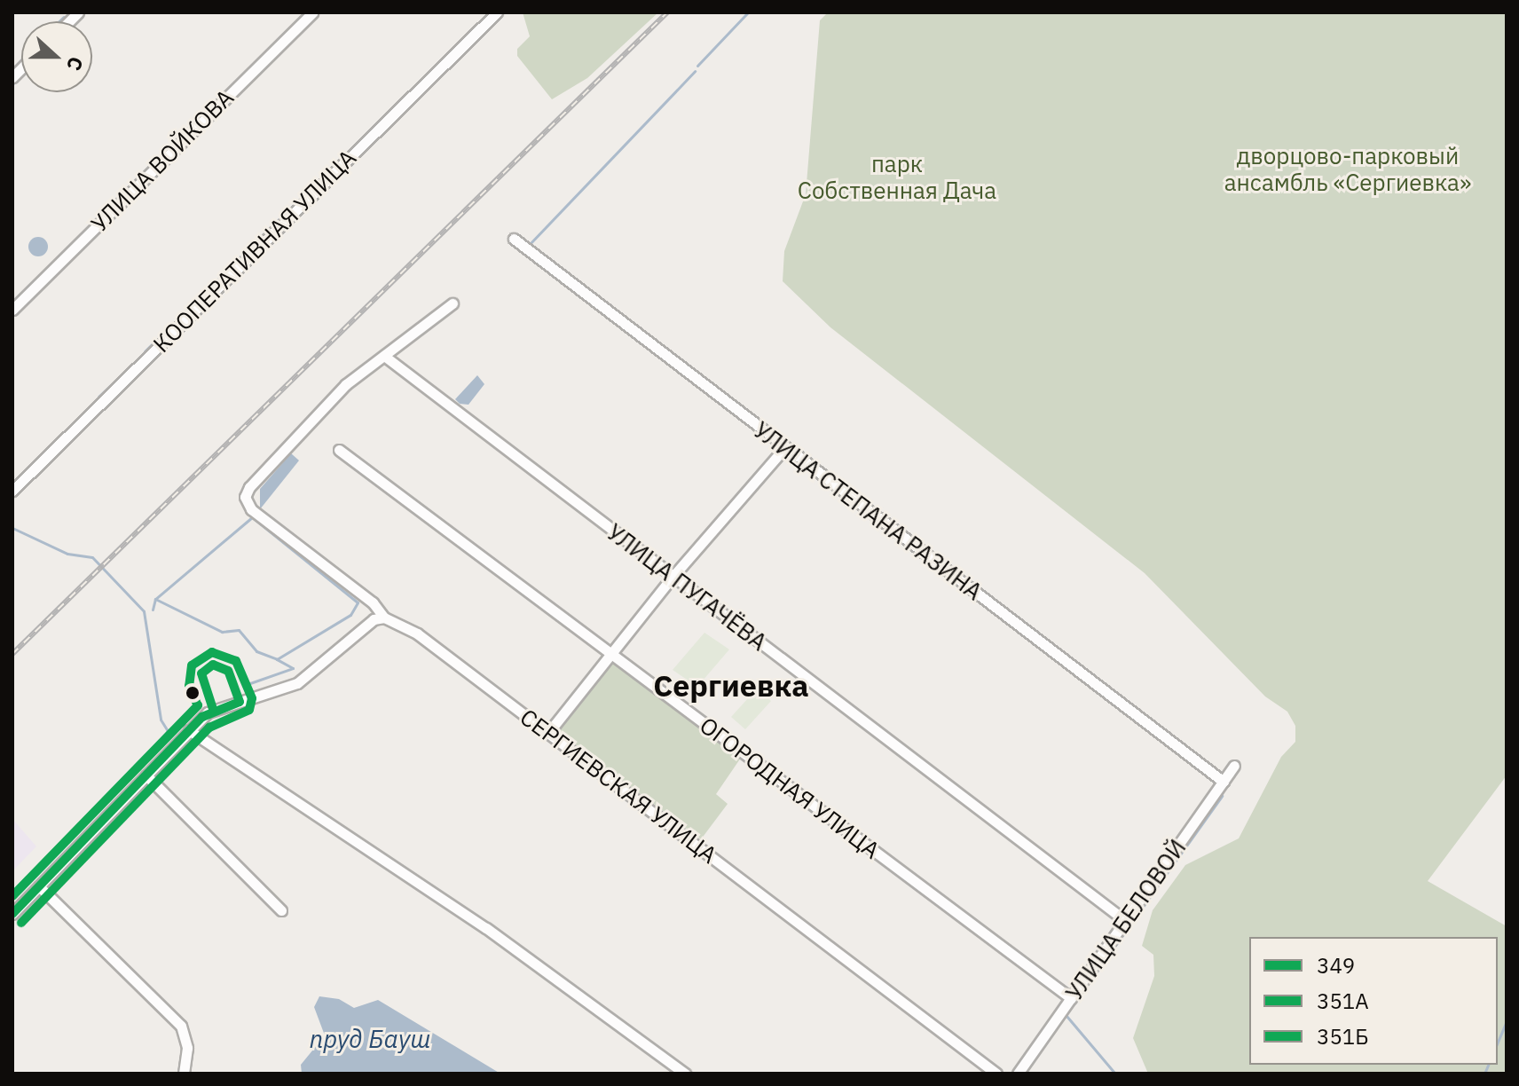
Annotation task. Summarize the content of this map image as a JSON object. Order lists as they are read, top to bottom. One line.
{"streets":{"street":["УЛИЦА ВОЙКОВА","КООПЕРАТИВНАЯ УЛИЦА","УЛИЦА СТЕПАНА РАЗИНА","УЛИЦА ПУГАЧЁВА","СЕРГИЕВСКАЯ УЛИЦА","ОГОРОДНАЯ УЛИЦА","УЛИЦА БЕЛОВОЙ"]},"crossings":[["УЛИЦА СТЕПАНА РАЗИНА","УЛИЦА БЕЛОВОЙ"],["УЛИЦА ПУГАЧЁВА","СЕРГИЕВСКАЯ УЛИЦА"],["УЛИЦА ПУГАЧЁВА","УЛИЦА БЕЛОВОЙ"],["ОГОРОДНАЯ УЛИЦА","УЛИЦА БЕЛОВОЙ"]],"districts":["Сергиевка"],"water":["пруд Бауш"],"parks":["дворцово-парковый ансамбль «Сергиевка»","парк Собственная Дача"],"lines":["transit line 351А","transit line 349","transit line 351Б"],"legend":["349","351А","351Б"],"north":"right"}
